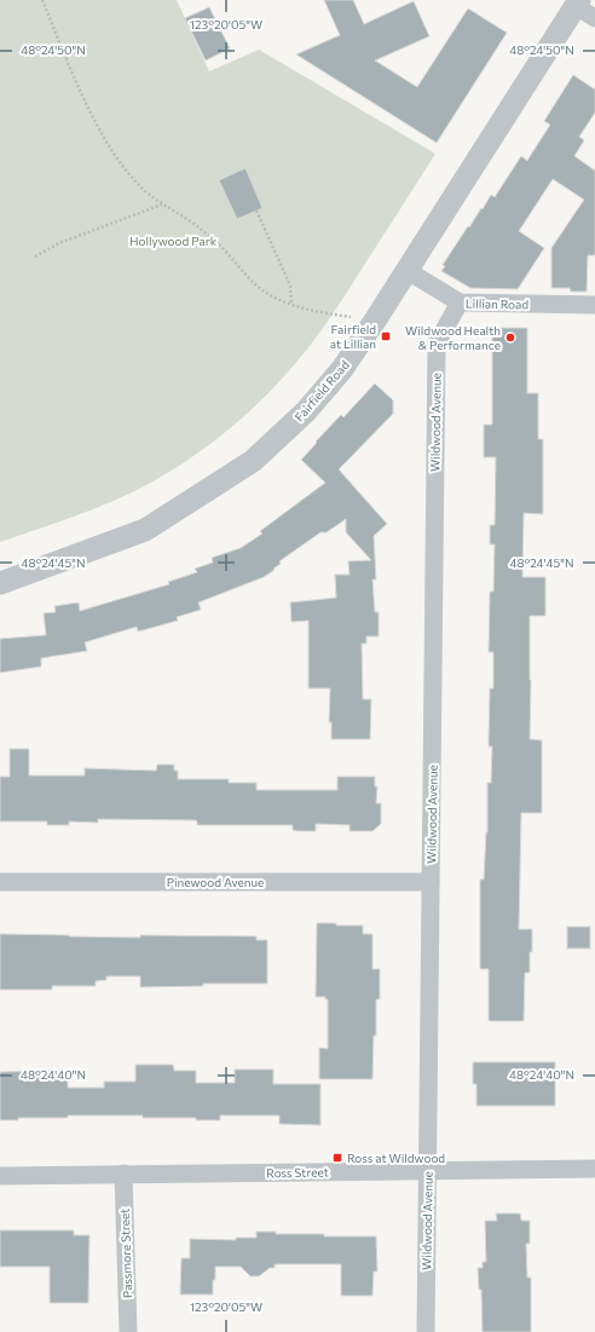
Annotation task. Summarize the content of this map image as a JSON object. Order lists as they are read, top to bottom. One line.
{"streets":{"street":["Lillian Road","Fairfield Road","Wildwood Avenue","Pinewood Avenue","Ross Street","Passmore Street"]},"crossings":[["Lillian Road","Fairfield Road"],["Lillian Road","Wildwood Avenue"],["Wildwood Avenue","Pinewood Avenue"],["Wildwood Avenue","Ross Street"],["Ross Street","Passmore Street"]],"parks":["Hollywood Park"],"places":{"transit":["Fairfield at Lillian","Ross at Wildwood"],"other":["Wildwood Health & Performance"]},"coordinates":["123°20'05\"W","48°24'50\"N","48°24'45\"N","48°24'40\"N"]}
